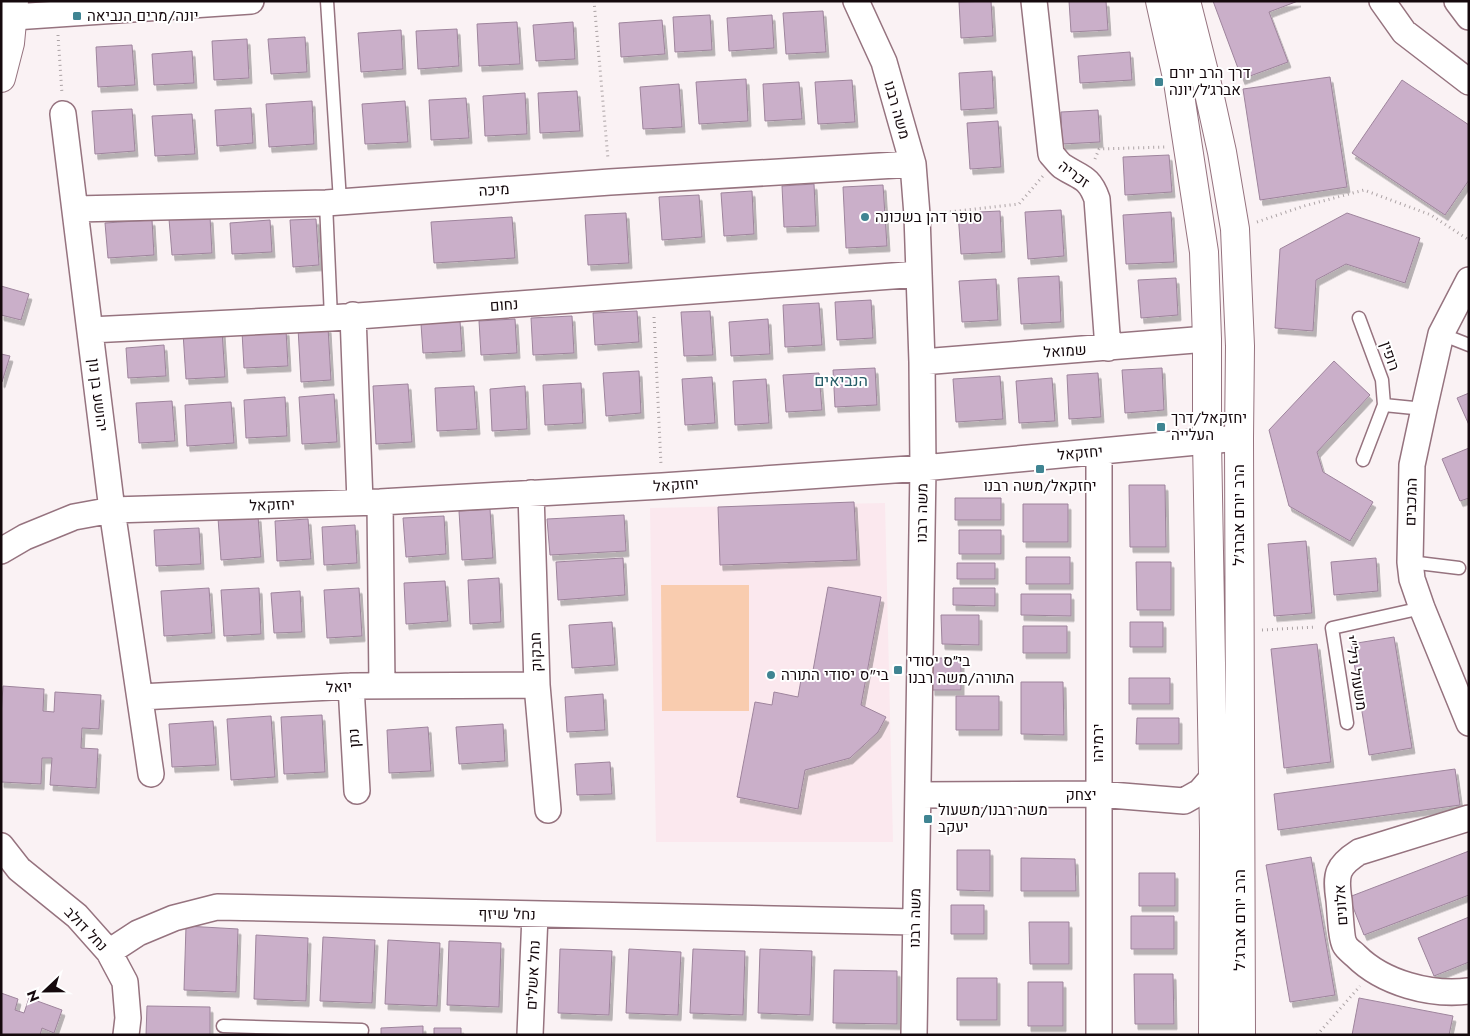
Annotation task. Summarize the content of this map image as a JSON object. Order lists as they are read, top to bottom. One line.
{"streets":{"street":["משה רבנו","זכריה","מיכה","נחום","שמואל","יהושע בן נון","יחזקאל","המכבים","הרב יורם אברג'ל","חבקוק","יואל","נתן","ירמיהו","יצחק","אלונים","נחל שיזף","נחל דולב","נחל אשלים"],"lane":["רופין","משעול ניל\"י"]},"crossings":[["משה רבנו","מיכה"],["משה רבנו","נחום"],["משה רבנו","שמואל"],["משה רבנו","יחזקאל"],["משה רבנו","יצחק"],["משה רבנו","נחל שיזף"],["זכריה","שמואל"],["מיכה","יהושע בן נון"],["נחום","יהושע בן נון"],["שמואל","הרב יורם אברג'ל"],["יהושע בן נון","יחזקאל"],["יהושע בן נון","יואל"],["יחזקאל","הרב יורם אברג'ל"],["יחזקאל","חבקוק"],["יחזקאל","ירמיהו"],["המכבים","משעול ניל\"י"],["חבקוק","יואל"],["יואל","נתן"],["ירמיהו","יצחק"],["נחל שיזף","נחל דולב"],["נחל שיזף","נחל אשלים"]],"districts":["הנביאים"],"places":{"transit":["יונה/מרים הנביאה","דרך הרב יורם אברג׳ל/יונה","יחזקאל/דרך העלייה","יחזקאל/משה רבנו","בי״ס יסודי התורה/משה רבנו","משה רבנו/משעול יעקב"],"other":["סופר דהן בשכונה","בי\"ס יסודי התורה"]},"north":"left"}
